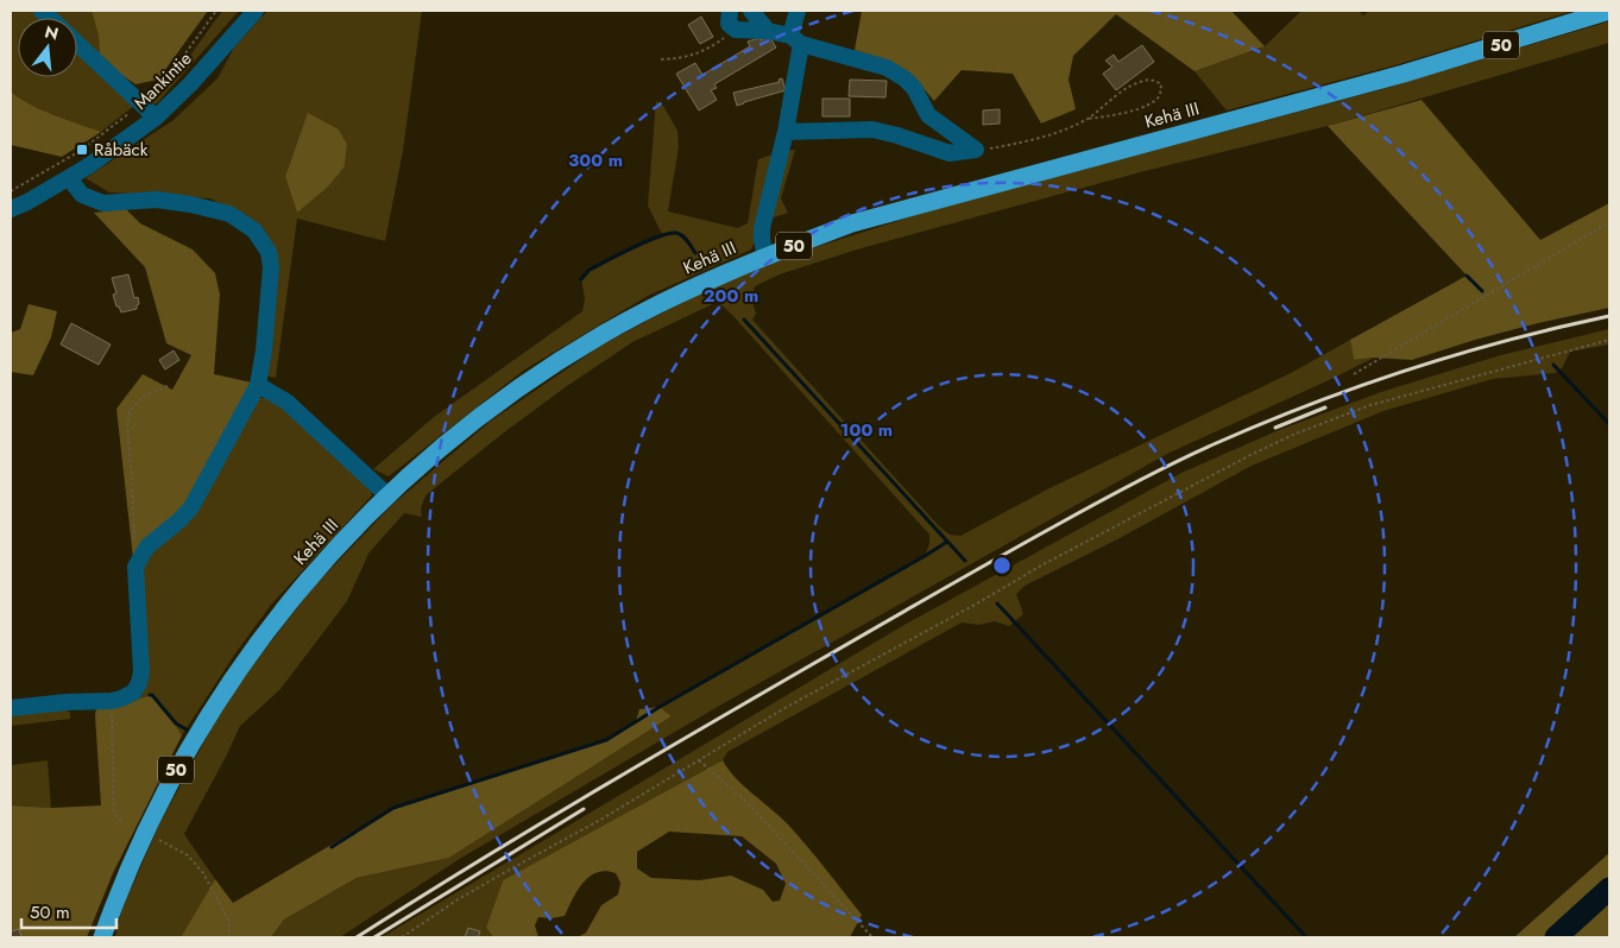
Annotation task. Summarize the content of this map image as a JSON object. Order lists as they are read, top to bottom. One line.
{"streets":{"highway":["50","Kehä III"],"street":["Mankintie"]},"places":{"transit":["Råbäck"]},"scale_bar":"50 m","north":"top","rings":["300 m","200 m","100 m"]}
